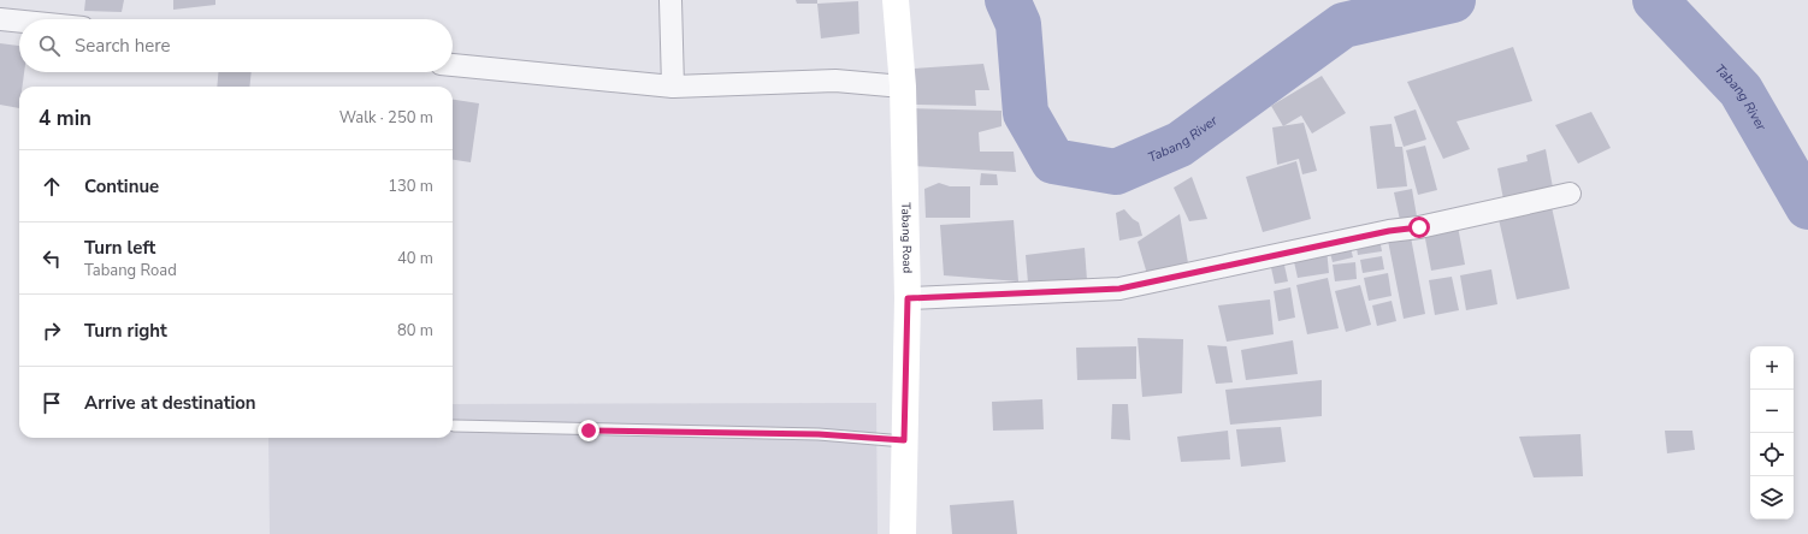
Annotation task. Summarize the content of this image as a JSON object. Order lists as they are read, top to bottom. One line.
{"streets":{"main road":["Tabang Road"]},"water":["Tabang River"],"page":{"search":"Search here","heading":["4 min","Walk · 250 m"],"list":[["Continue","130 m"],["Turn left","Tabang Road","40 m"],["Turn right","80 m"],"Arrive at destination"],"map_buttons":["+","−"]}}
